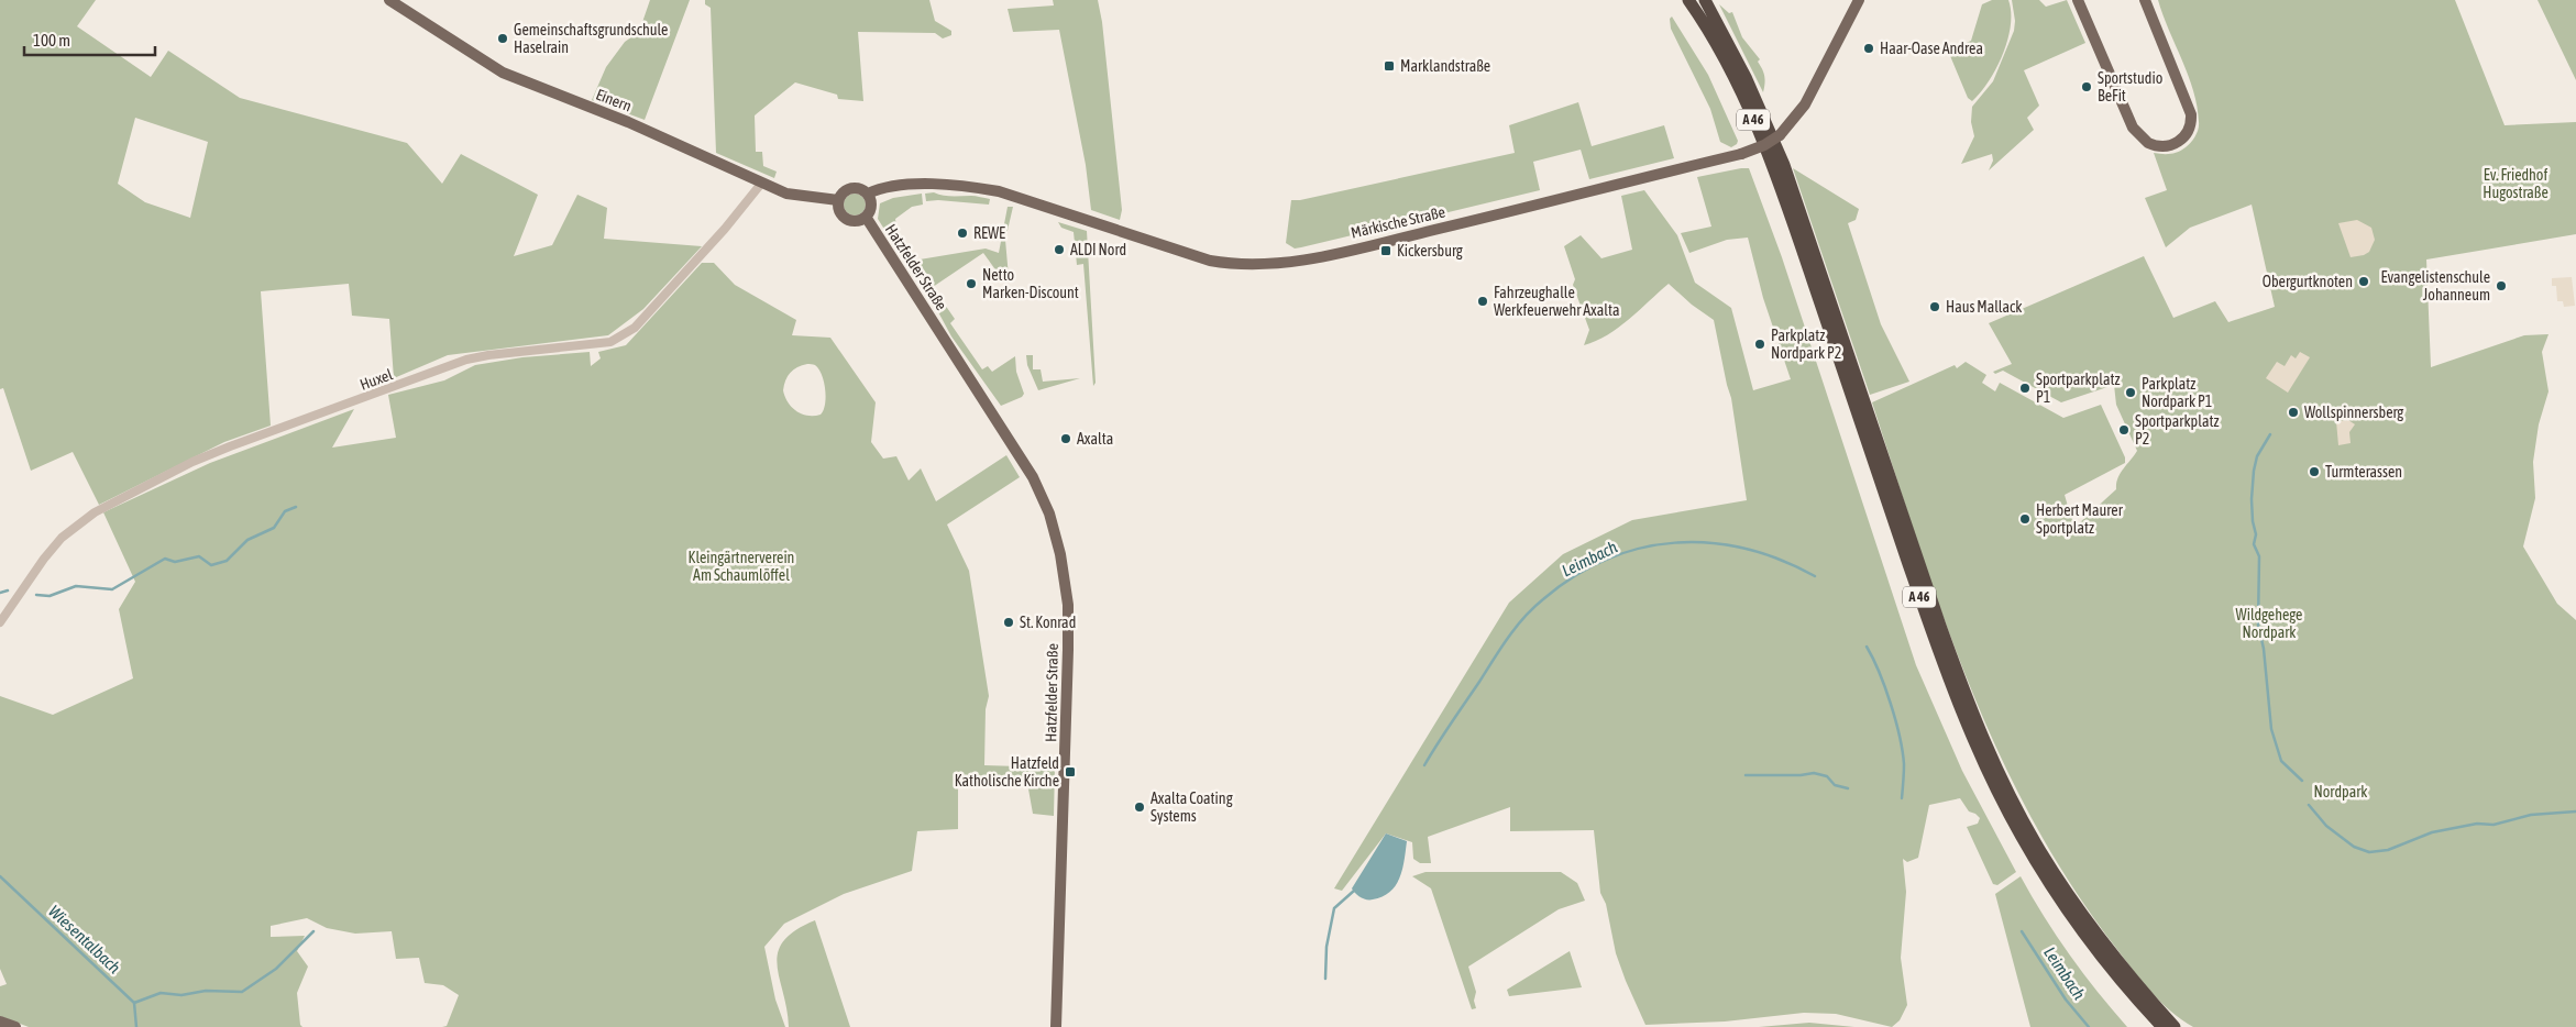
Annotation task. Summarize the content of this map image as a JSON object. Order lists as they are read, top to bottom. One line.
{"streets":{"highway":["A 46"],"main road":["Einern","Märkische Straße","Hatzfelder Straße"],"street":["Huxel"]},"crossings":[["Einern","Märkische Straße"],["Einern","Hatzfelder Straße"],["Einern","Huxel"],["Märkische Straße","Hatzfelder Straße"]],"water":["Leimbach","Wiesentalbach"],"parks":["Ev. Friedhof Hugostraße","Kleingärtnerverein Am Schaumlöffel","Wildgehege Nordpark","Nordpark"],"places":{"other":["Gemeinschaftsgrundschule Haselrain","Haar-Oase Andrea","Sportstudio BeFit","REWE","ALDI Nord","Obergurtknoten","Netto Marken-Discount","Evangelistenschule Johanneum","Fahrzeughalle Werkfeuerwehr Axalta","Haus Mallack","Parkplatz Nordpark P2","Sportparkplatz P1","Parkplatz Nordpark P1","Wollspinnersberg","Sportparkplatz P2","Axalta","Turmterassen","Herbert Maurer Sportplatz","St. Konrad","Axalta Coating Systems"],"transit":["Marklandstraße","Kickersburg","Hatzfeld Katholische Kirche"]},"scale_bar":"100 m"}
